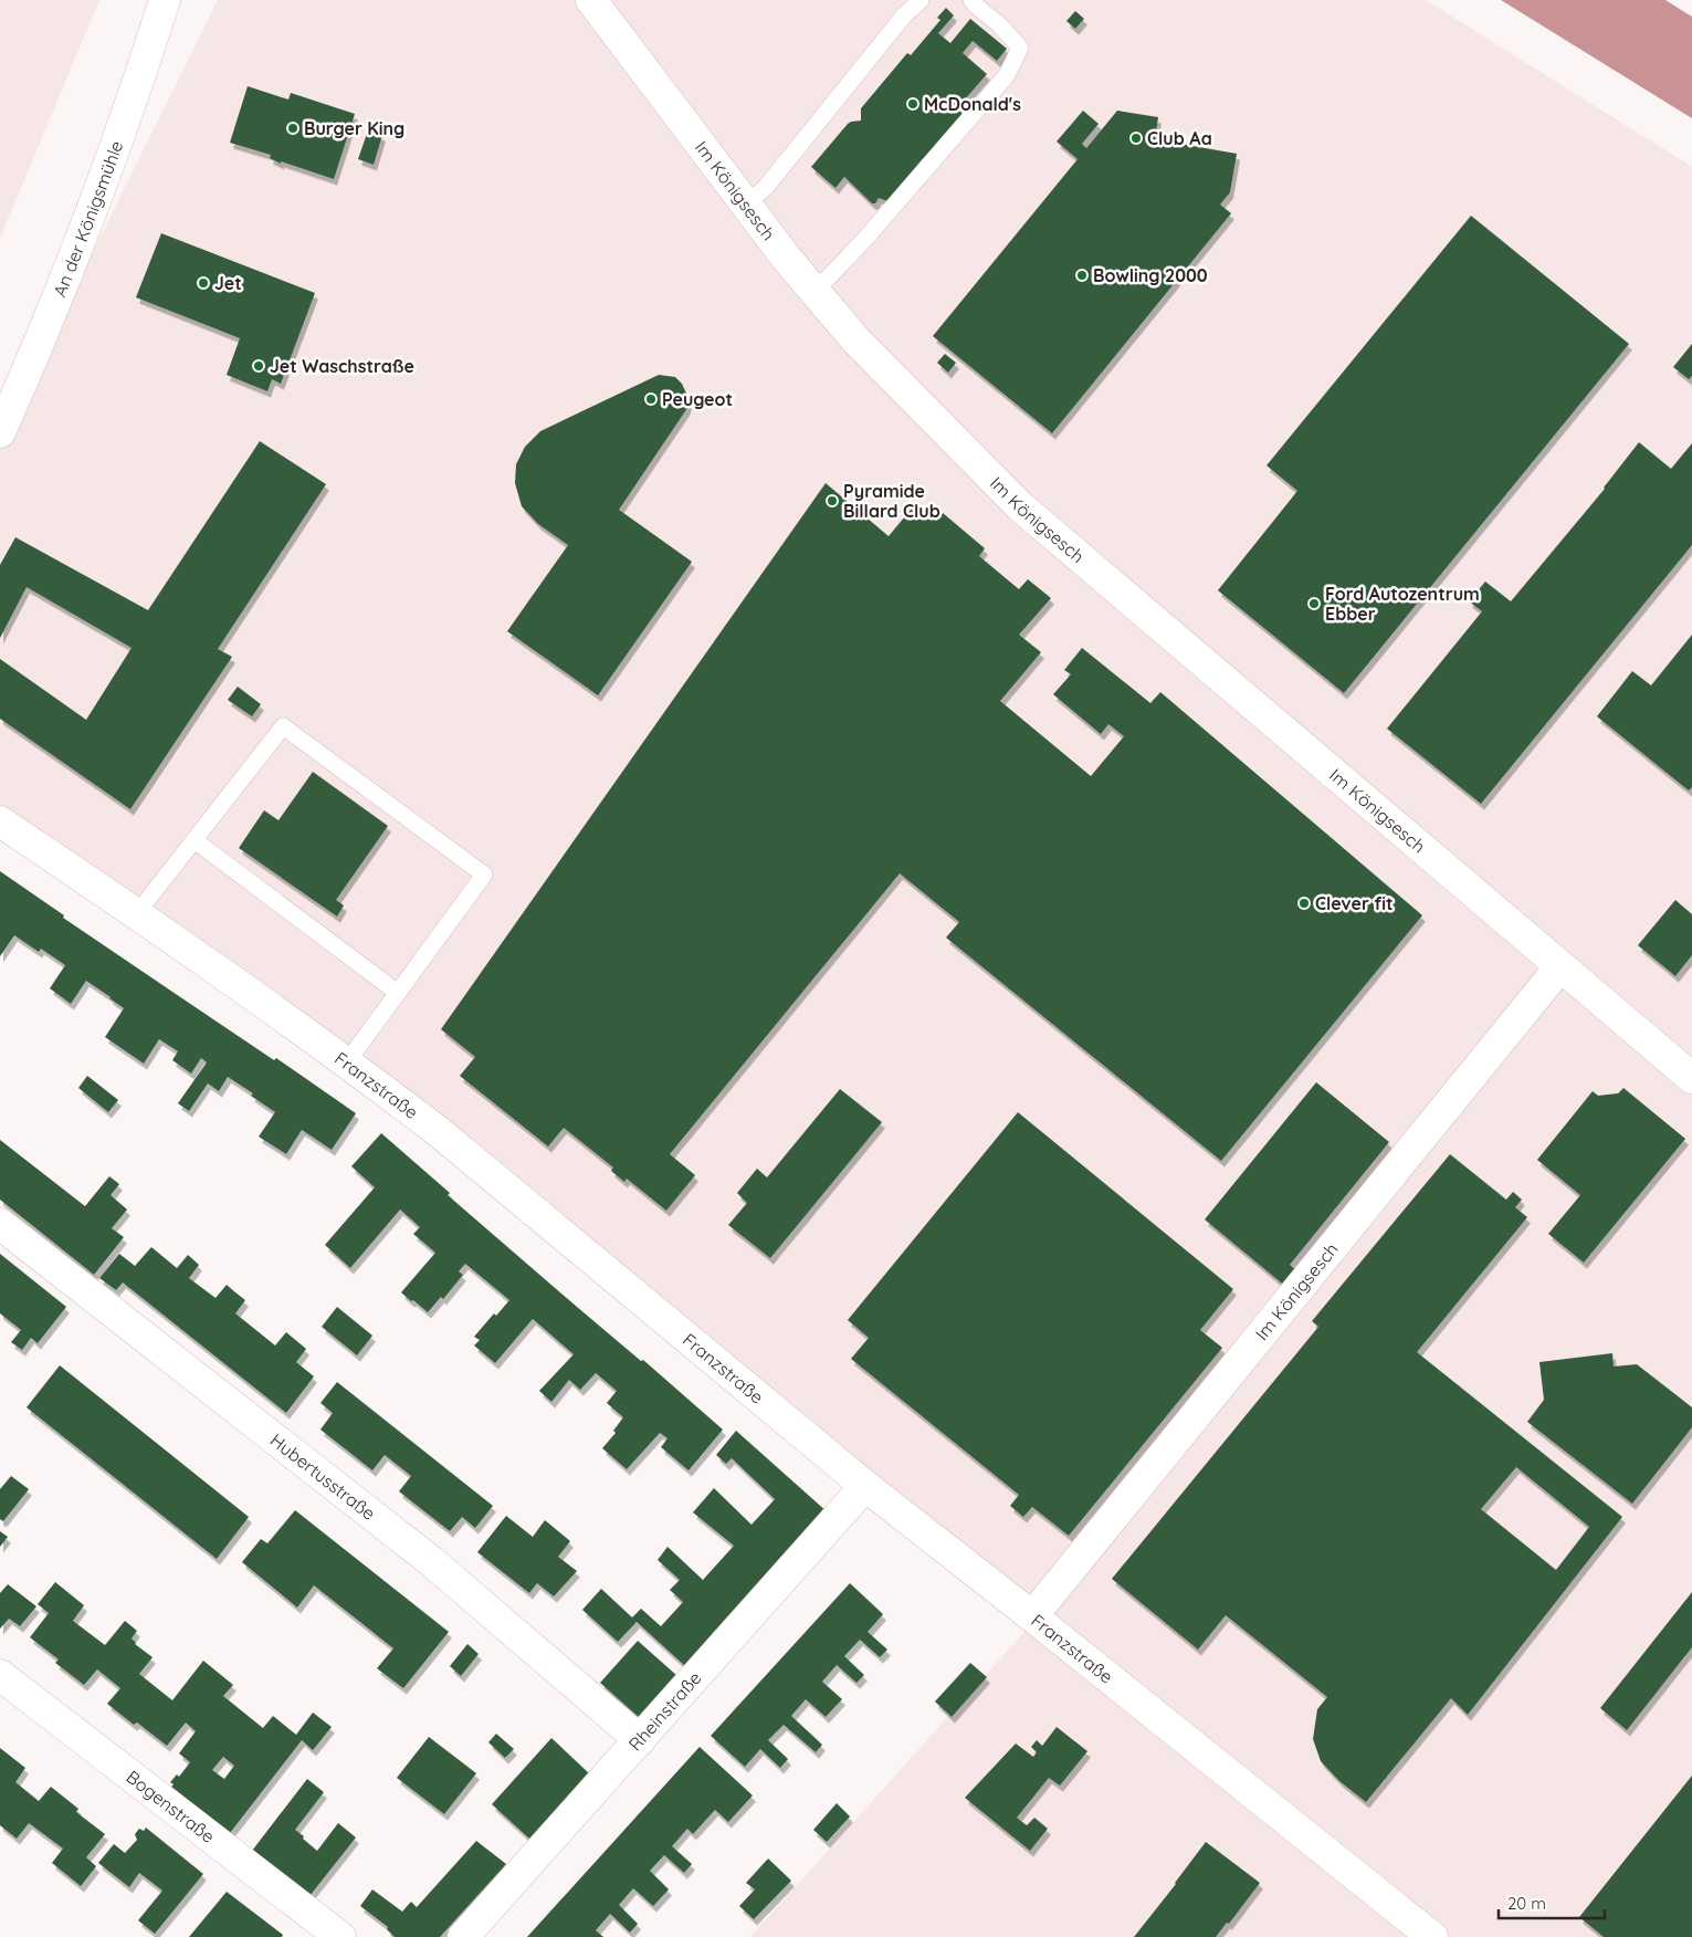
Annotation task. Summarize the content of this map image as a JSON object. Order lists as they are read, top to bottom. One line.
{"streets":{"street":["Im Königsesch","An der Königsmühle","Franzstraße","Hubertusstraße","Rheinstraße","Bogenstraße"]},"crossings":[["Im Königsesch","Franzstraße"],["Franzstraße","Rheinstraße"],["Hubertusstraße","Rheinstraße"]],"places":["McDonald's","Burger King","Club Aa","Bowling 2000","Jet","Jet Waschstraße","Peugeot","Pyramide Billard Club","Ford Autozentrum Ebber","Clever fit"],"scale_bar":"20 m"}
